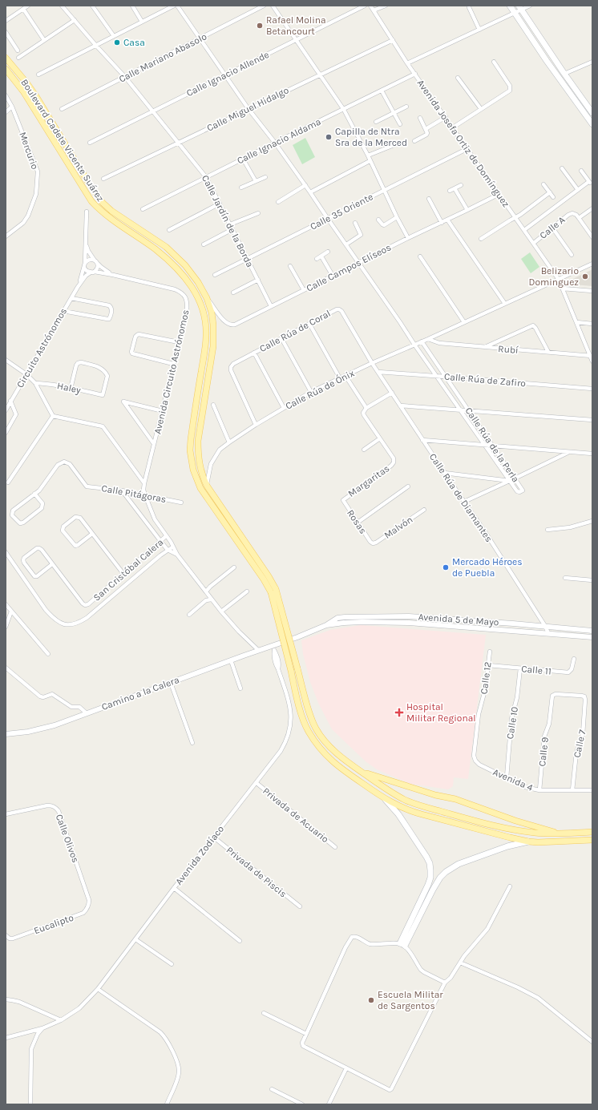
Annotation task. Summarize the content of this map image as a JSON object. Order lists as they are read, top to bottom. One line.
{"streets":{"main road":["Boulevard Cadete Vicente Suárez"],"street":["Calle Mariano Abasolo","Calle Ignacio Allende","Calle Miguel Hidalgo","Calle Ignacio Aldama","Avenida Josefa Ortiz de Domínguez","Mercurio","Calle 35 Oriente","Calle Jardín de la Borda","Calle A","Calle Campos Elíseos","Calle Rúa de Coral","Circuito Astrónomos","Rubí","Avenida Circuito Astrónomos","Calle Rúa de Zafiro","Haley","Calle Rúa de Ónix","Calle Rúa de la Perla","Margaritas","Calle Pitágoras","Calle Rúa de Diamantes","Rosas","Malvón","San Cristóbal Calera","Avenida 5 de Mayo","Calle 11","Calle 12","Camino a la Calera","Calle 10","Calle 7","Calle 9","Avenida 4","Privada de Acuario","Calle Olivos","Avenida Zodíaco","Privada de Piscis","Eucalipto"]},"crossings":[["Calle Mariano Abasolo","Calle Jardín de la Borda"],["Calle Mariano Abasolo","Calle Rúa de la Perla"],["Calle Ignacio Allende","Calle Jardín de la Borda"],["Calle Ignacio Allende","Calle Rúa de la Perla"],["Calle Miguel Hidalgo","Avenida Josefa Ortiz de Domínguez"],["Calle Miguel Hidalgo","Calle Jardín de la Borda"],["Calle Miguel Hidalgo","Calle Rúa de la Perla"],["Boulevard Cadete Vicente Suárez","Calle Campos Elíseos"],["Boulevard Cadete Vicente Suárez","Calle Rúa de Ónix"],["Calle Ignacio Aldama","Avenida Josefa Ortiz de Domínguez"],["Calle Ignacio Aldama","Calle Jardín de la Borda"],["Calle Ignacio Aldama","Calle Rúa de la Perla"],["Avenida Josefa Ortiz de Domínguez","Calle 35 Oriente"],["Avenida Josefa Ortiz de Domínguez","Calle A"],["Avenida Josefa Ortiz de Domínguez","Calle Campos Elíseos"],["Avenida Josefa Ortiz de Domínguez","Rubí"],["Avenida Josefa Ortiz de Domínguez","Calle Rúa de Ónix"],["Calle 35 Oriente","Calle Jardín de la Borda"],["Calle 35 Oriente","Calle Rúa de la Perla"],["Calle Jardín de la Borda","Calle Campos Elíseos"],["Calle Campos Elíseos","Calle Rúa de la Perla"],["Calle Rúa de Coral","Calle Rúa de Ónix"],["Calle Rúa de Coral","Calle Rúa de Diamantes"],["Circuito Astrónomos","Avenida Circuito Astrónomos"],["Rubí","Calle Rúa de Ónix"],["Avenida Circuito Astrónomos","Calle Pitágoras"],["Avenida Circuito Astrónomos","San Cristóbal Calera"],["Calle Rúa de Zafiro","Calle Rúa de la Perla"],["Calle Rúa de Zafiro","Calle Rúa de Diamantes"],["Calle Rúa de Ónix","Calle Rúa de la Perla"],["Calle Rúa de Ónix","Calle Rúa de Diamantes"],["Margaritas","Rosas"],["Calle Rúa de Diamantes","Avenida 5 de Mayo"],["Rosas","Malvón"],["Avenida 5 de Mayo","Camino a la Calera"],["Avenida 5 de Mayo","Avenida Zodíaco"],["Calle 11","Calle 12"],["Calle 11","Calle 10"],["Calle 12","Avenida 4"],["Camino a la Calera","Avenida Zodíaco"],["Calle 10","Avenida 4"],["Calle 7","Calle 9"],["Calle 7","Avenida 4"],["Calle 9","Avenida 4"],["Privada de Acuario","Avenida Zodíaco"],["Calle Olivos","Eucalipto"],["Avenida Zodíaco","Privada de Piscis"]],"places":{"other":["Rafael Molina Betancourt","Casa","Capilla de Ntra Sra de la Merced","Belizario Dominguez","Mercado Héroes de Puebla","Escuela Militar de Sargentos"],"health":["Hospital Militar Regional"]}}
